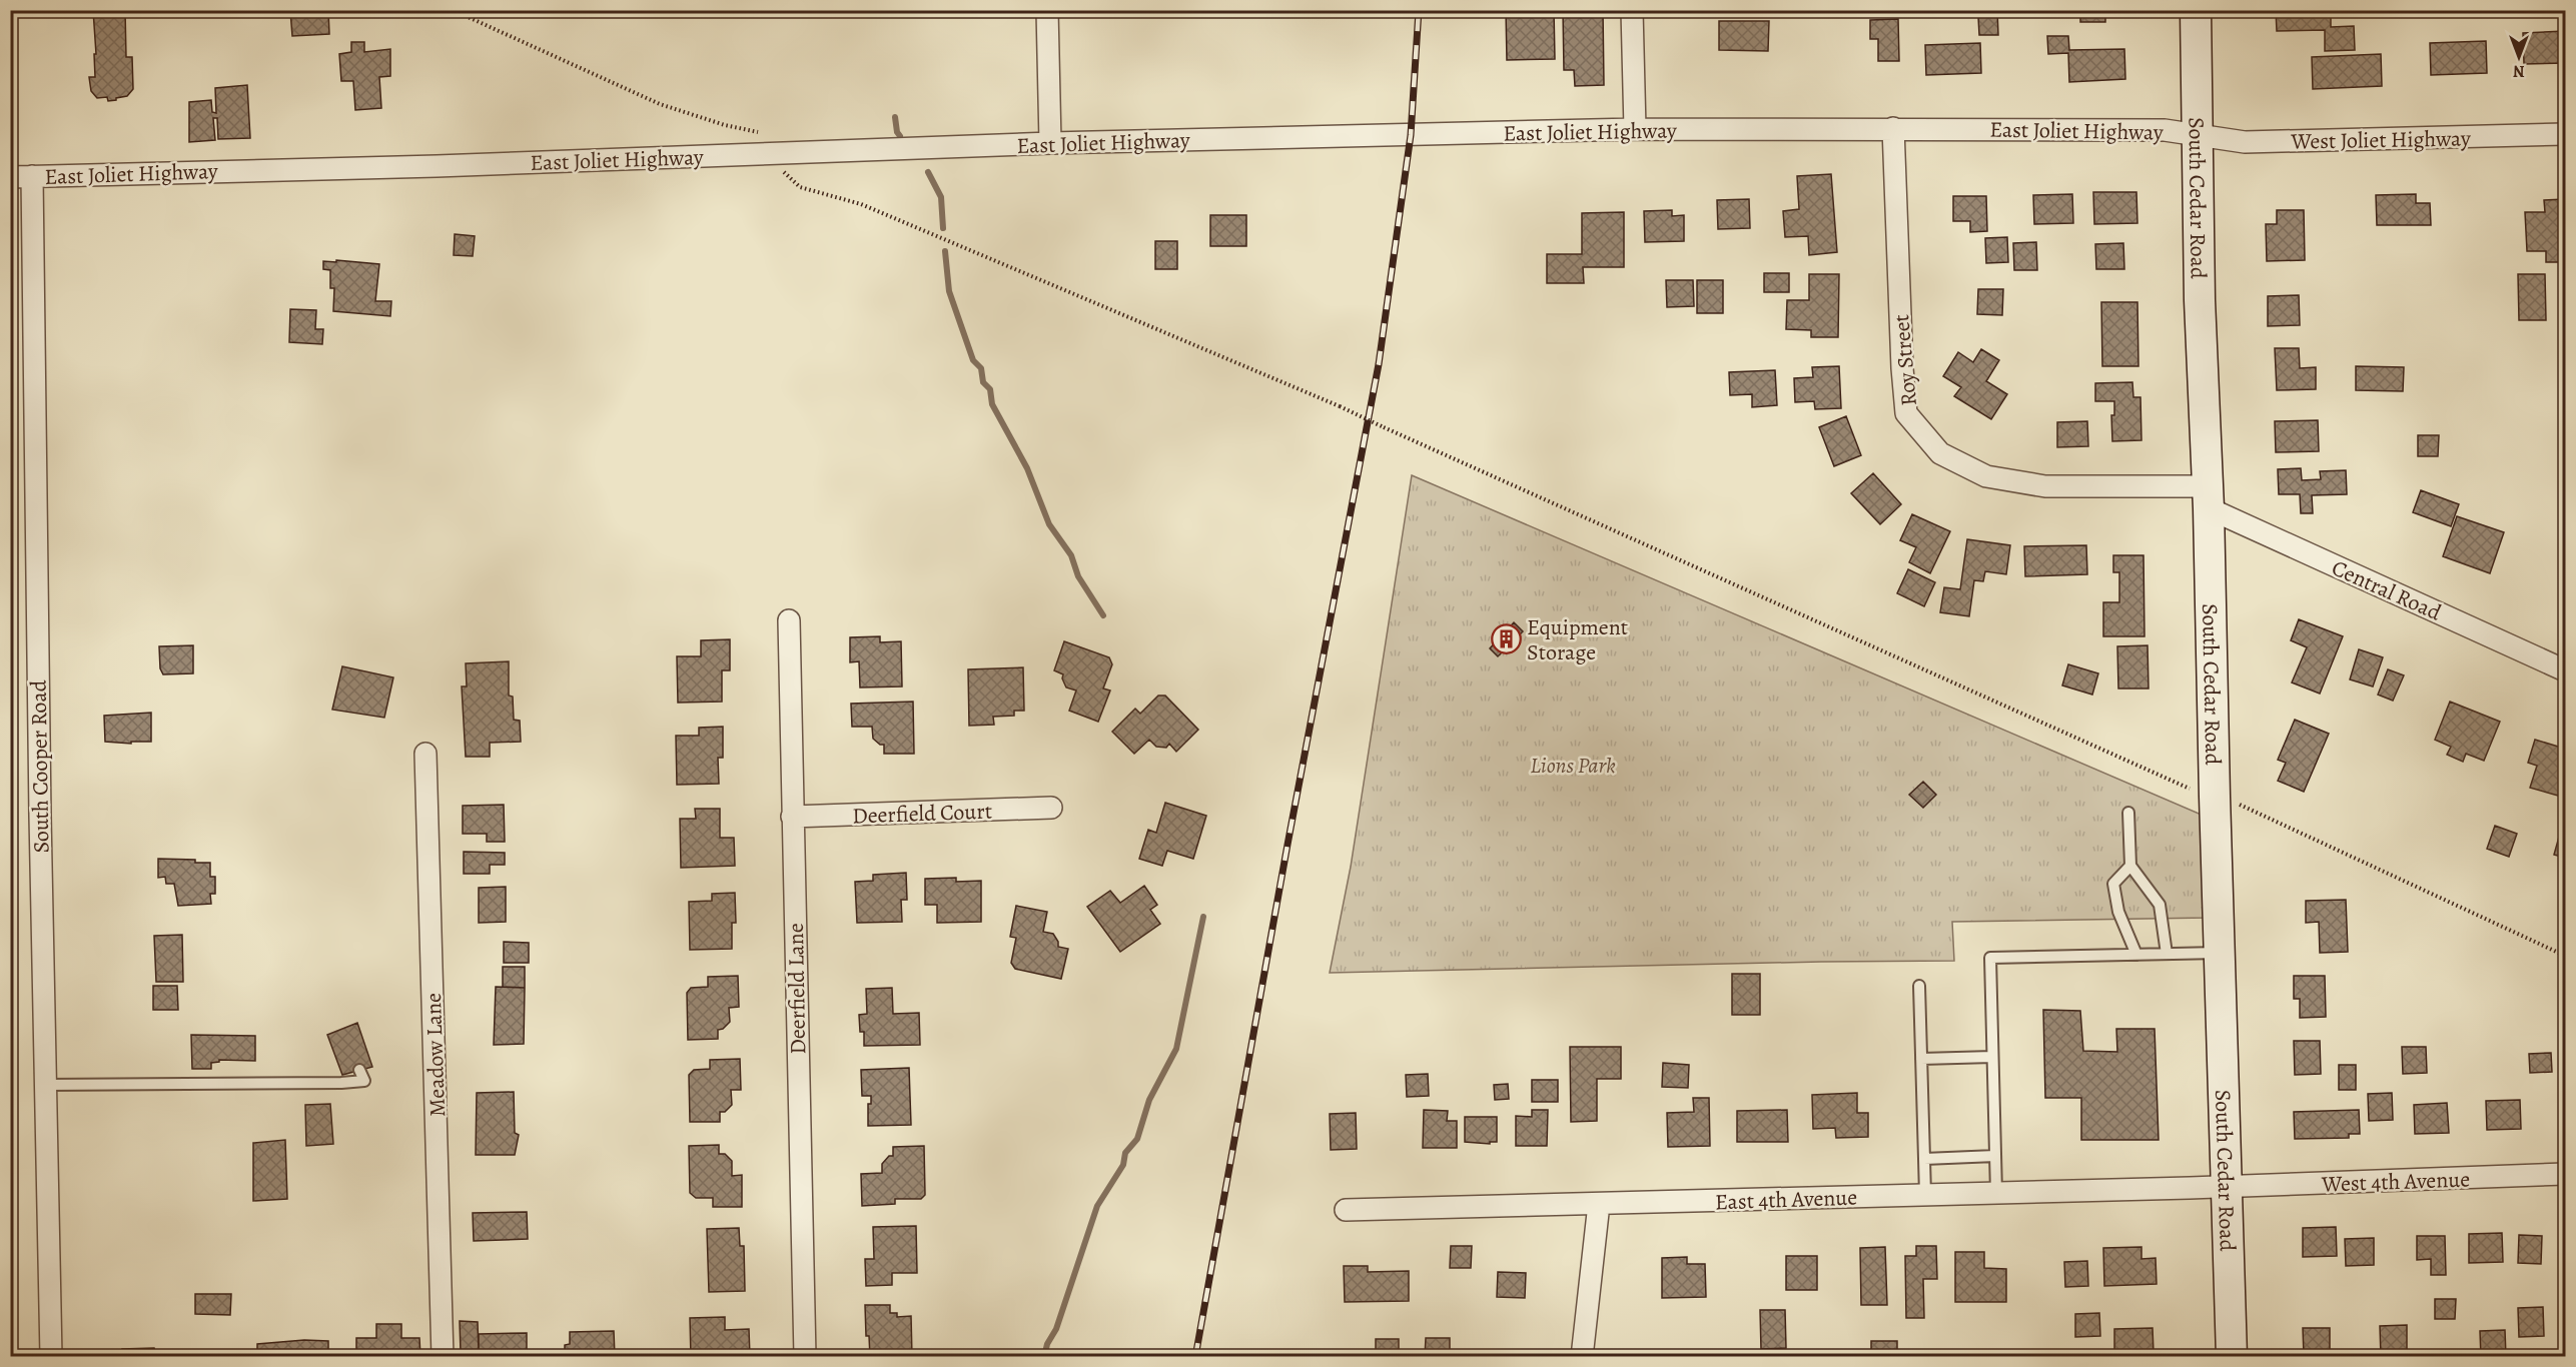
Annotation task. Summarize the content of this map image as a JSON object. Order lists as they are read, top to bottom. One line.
{"streets":{"main road":["South Cedar Road"],"street":["East Joliet Highway","West Joliet Highway","Roy Street","Central Road","South Cooper Road","Deerfield Court","Deerfield Lane","Meadow Lane","West 4th Avenue","East 4th Avenue"]},"crossings":[["East Joliet Highway","West Joliet Highway"],["East Joliet Highway","South Cedar Road"],["East Joliet Highway","Roy Street"],["East Joliet Highway","South Cooper Road"],["West Joliet Highway","South Cedar Road"],["South Cedar Road","Roy Street"],["South Cedar Road","Central Road"],["South Cedar Road","West 4th Avenue"],["South Cedar Road","East 4th Avenue"],["Roy Street","Central Road"],["Deerfield Court","Deerfield Lane"],["West 4th Avenue","East 4th Avenue"]],"parks":["Lions Park"],"places":{"building":["Equipment Storage"]},"north":"bottom"}
